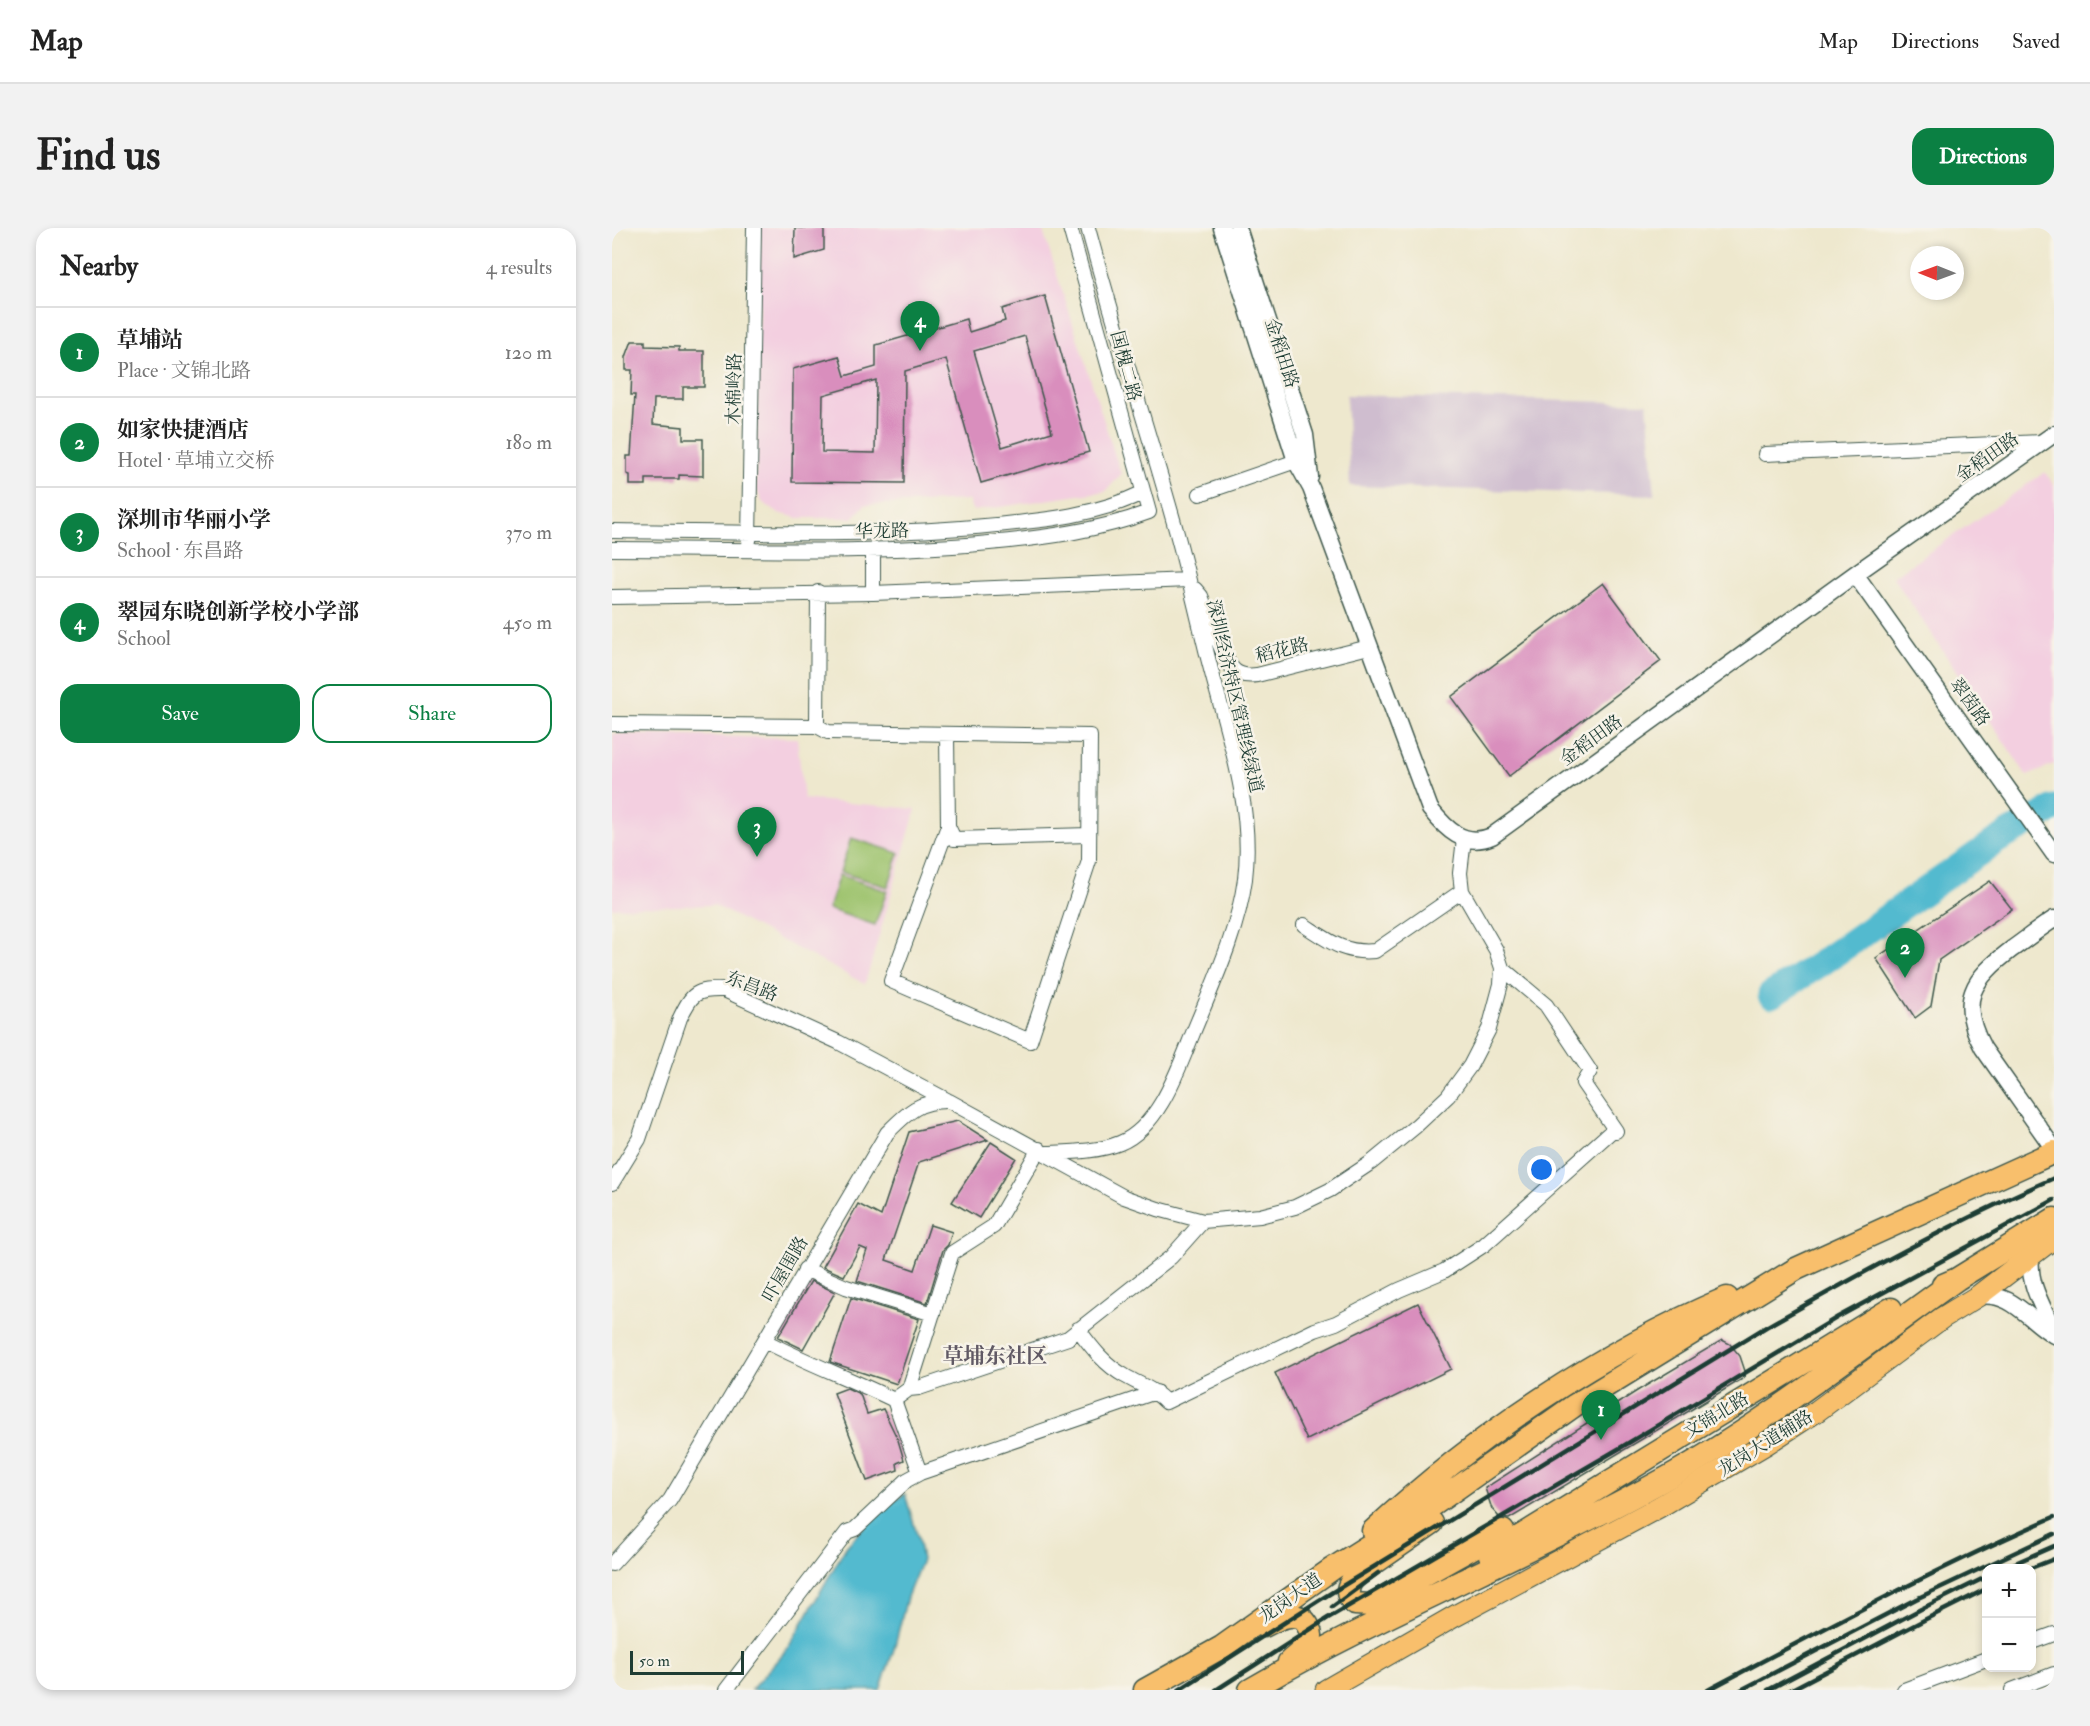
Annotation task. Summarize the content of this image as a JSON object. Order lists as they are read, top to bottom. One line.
{"streets":{"highway":["文锦北路","龙岗大道"],"main road":["龙岗大道辅路"],"street":["金稻田路","国槐二路","木棉岭路","华龙路","稻花路","深圳经济特区管理线绿道","翠茵路","东昌路","吓屋围路"]},"crossings":[["金稻田路","稻花路"],["金稻田路","翠茵路"],["国槐二路","华龙路"],["木棉岭路","华龙路"],["稻花路","深圳经济特区管理线绿道"],["东昌路","吓屋围路"]],"districts":["草埔东社区"],"scale_bar":"50 m","north":"left","page":{"header":"Map","nav":["Map","Directions","Saved"],"buttons":["Directions",["Save","Share"]],"title":"Find us","heading":["Nearby","4 results"],"pins":["4","3","2","1"],"list":[{"mark":"1","name":"草埔站","note":"Place · 文锦北路","value":"120 m"},{"mark":"2","name":"如家快捷酒店","note":"Hotel · 草埔立交桥","value":"180 m"},{"mark":"3","name":"深圳市华丽小学","note":"School · 东昌路","value":"370 m"},{"mark":"4","name":"翠园东晓创新学校小学部","note":"School","value":"450 m"}],"map_buttons":["+","−"],"scale":"50 m"}}
